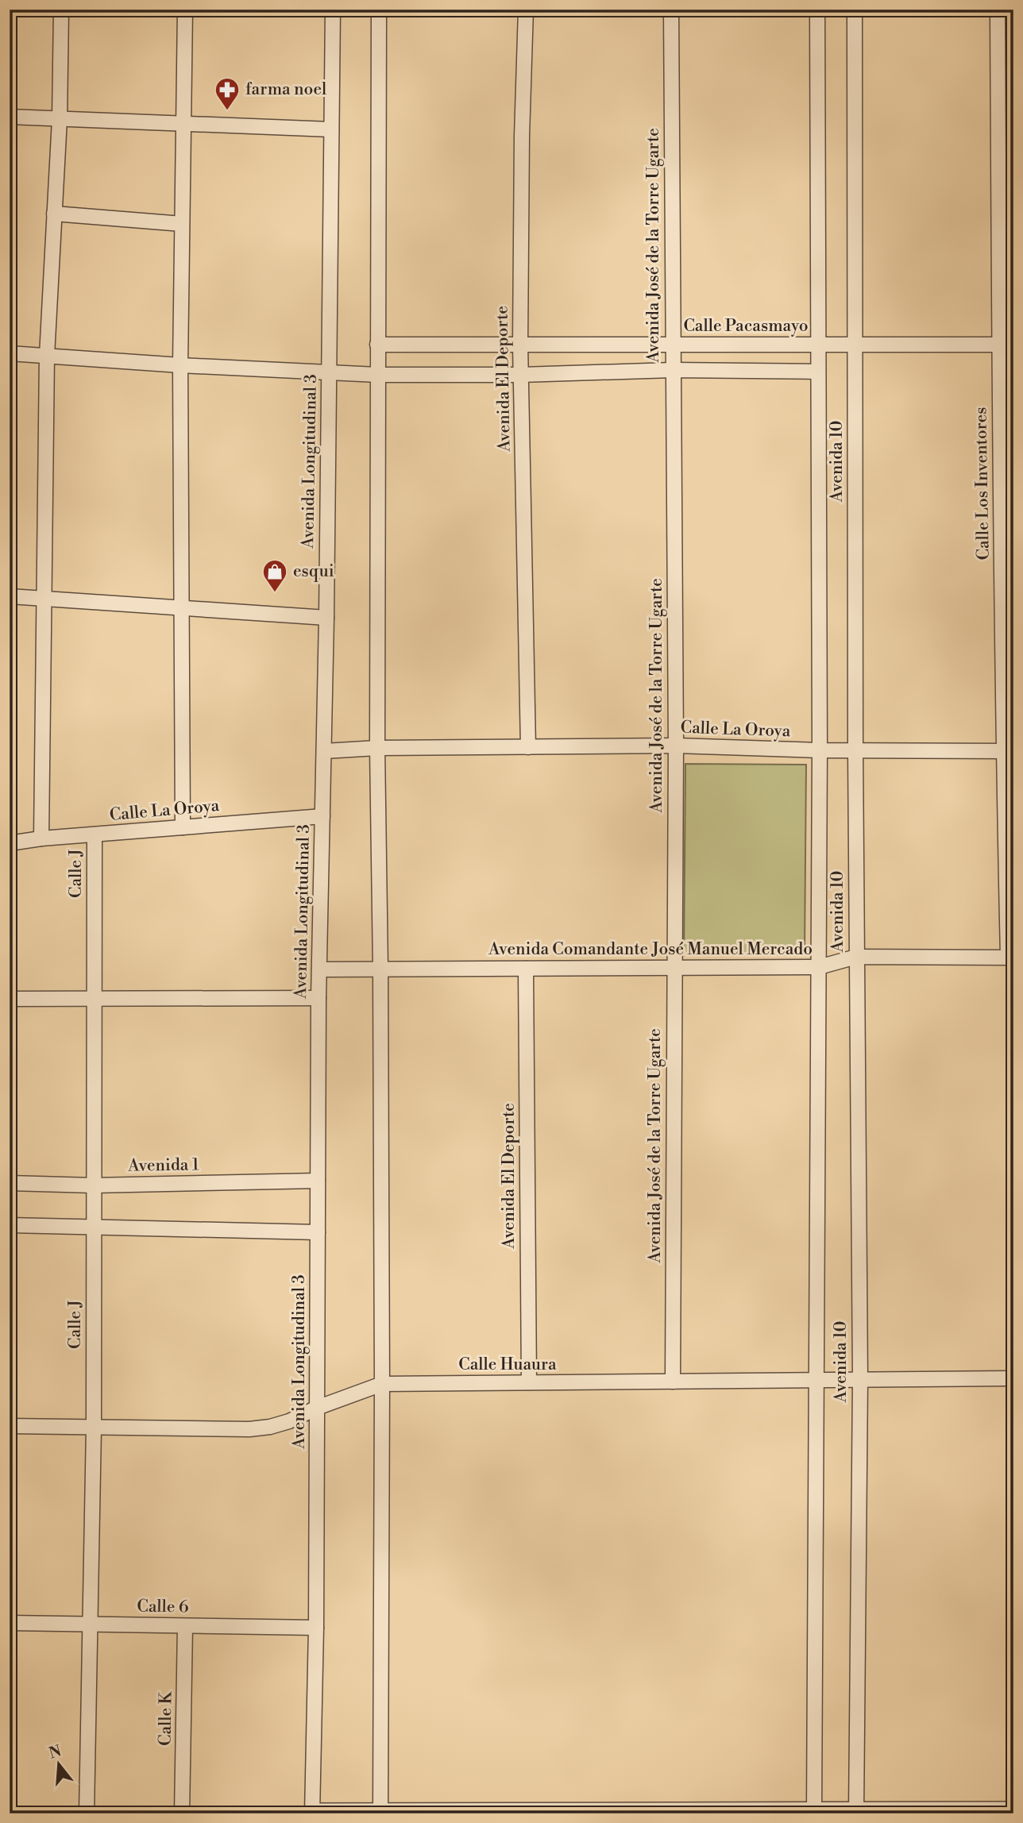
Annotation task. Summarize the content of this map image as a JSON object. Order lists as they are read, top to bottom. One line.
{"streets":{"street":["Avenida José de la Torre Ugarte","Calle Pacasmayo","Avenida El Deporte","Avenida Longitudinal 3","Avenida 10","Calle Los Inventores","Calle La Oroya","Calle J","Avenida Comandante José Manuel Mercado","Avenida 1","Calle Huaura","Calle 6","Calle K"]},"crossings":[["Avenida José de la Torre Ugarte","Calle Pacasmayo"],["Avenida José de la Torre Ugarte","Calle La Oroya"],["Avenida José de la Torre Ugarte","Avenida Comandante José Manuel Mercado"],["Avenida José de la Torre Ugarte","Calle Huaura"],["Calle Pacasmayo","Avenida El Deporte"],["Calle Pacasmayo","Avenida 10"],["Calle Pacasmayo","Calle Los Inventores"],["Avenida El Deporte","Calle La Oroya"],["Avenida El Deporte","Avenida Comandante José Manuel Mercado"],["Avenida El Deporte","Calle Huaura"],["Avenida Longitudinal 3","Calle La Oroya"],["Avenida Longitudinal 3","Avenida Comandante José Manuel Mercado"],["Avenida Longitudinal 3","Avenida 1"],["Avenida Longitudinal 3","Calle Huaura"],["Avenida Longitudinal 3","Calle 6"],["Avenida 10","Calle La Oroya"],["Avenida 10","Avenida Comandante José Manuel Mercado"],["Avenida 10","Calle Huaura"],["Calle Los Inventores","Calle La Oroya"],["Calle Los Inventores","Avenida Comandante José Manuel Mercado"],["Calle La Oroya","Calle J"],["Calle J","Avenida 1"],["Calle J","Calle Huaura"],["Calle J","Calle 6"],["Calle 6","Calle K"]],"places":{"pharmacy":["farma noel"],"shop":["esqui"]},"north":"top"}
